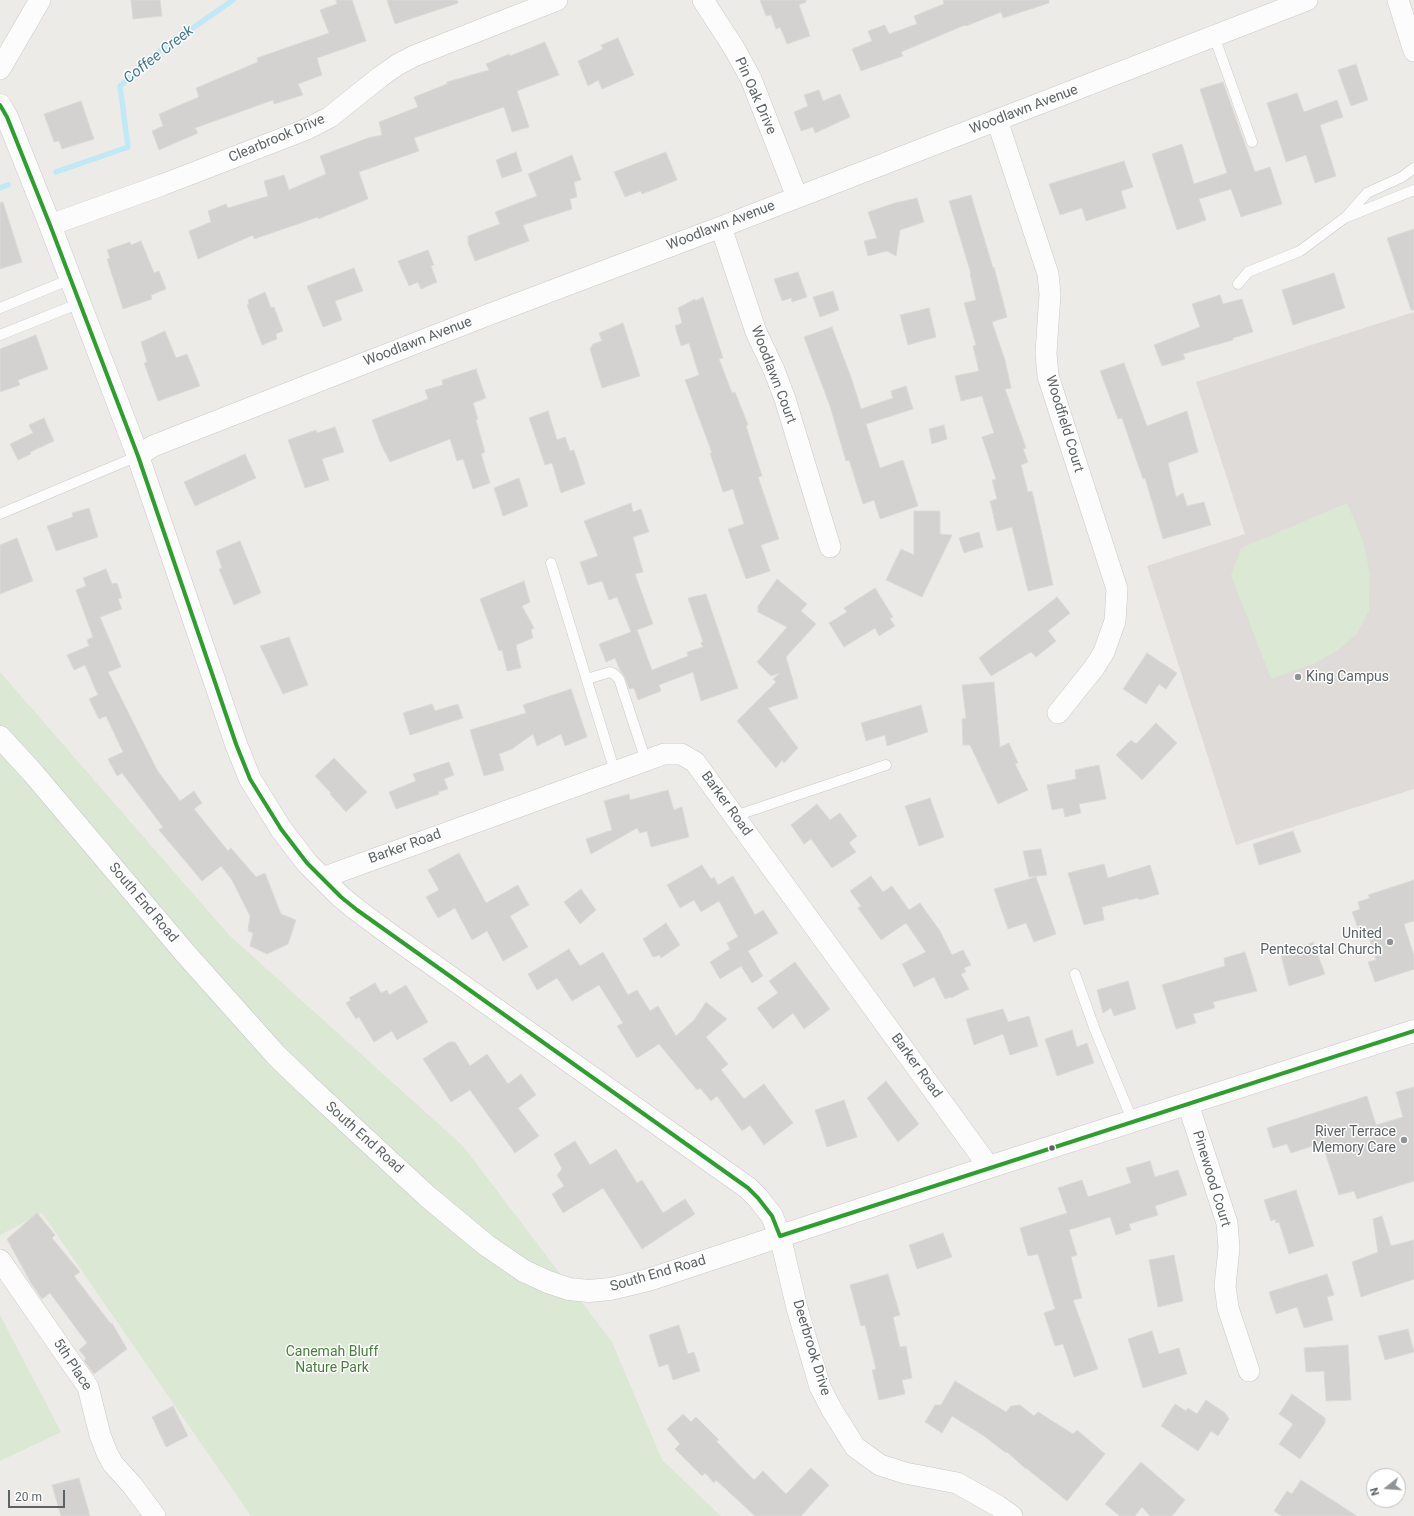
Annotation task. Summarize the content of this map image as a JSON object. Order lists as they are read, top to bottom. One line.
{"streets":{"main road":["South End Road"],"street":["Pin Oak Drive","Woodlawn Avenue","Clearbrook Drive","Woodlawn Court","Woodfield Court","Barker Road","Pinewood Court","Deerbrook Drive","5th Place"]},"crossings":[["Pin Oak Drive","Woodlawn Avenue"],["Woodlawn Avenue","Woodlawn Court"],["Woodlawn Avenue","Woodfield Court"],["Barker Road","South End Road"],["South End Road","Pinewood Court"],["South End Road","Deerbrook Drive"]],"water":["Coffee Creek"],"parks":["Canemah Bluff Nature Park"],"places":["King Campus","United Pentecostal Church","River Terrace Memory Care"],"scale_bar":"20 m","north":"left"}
